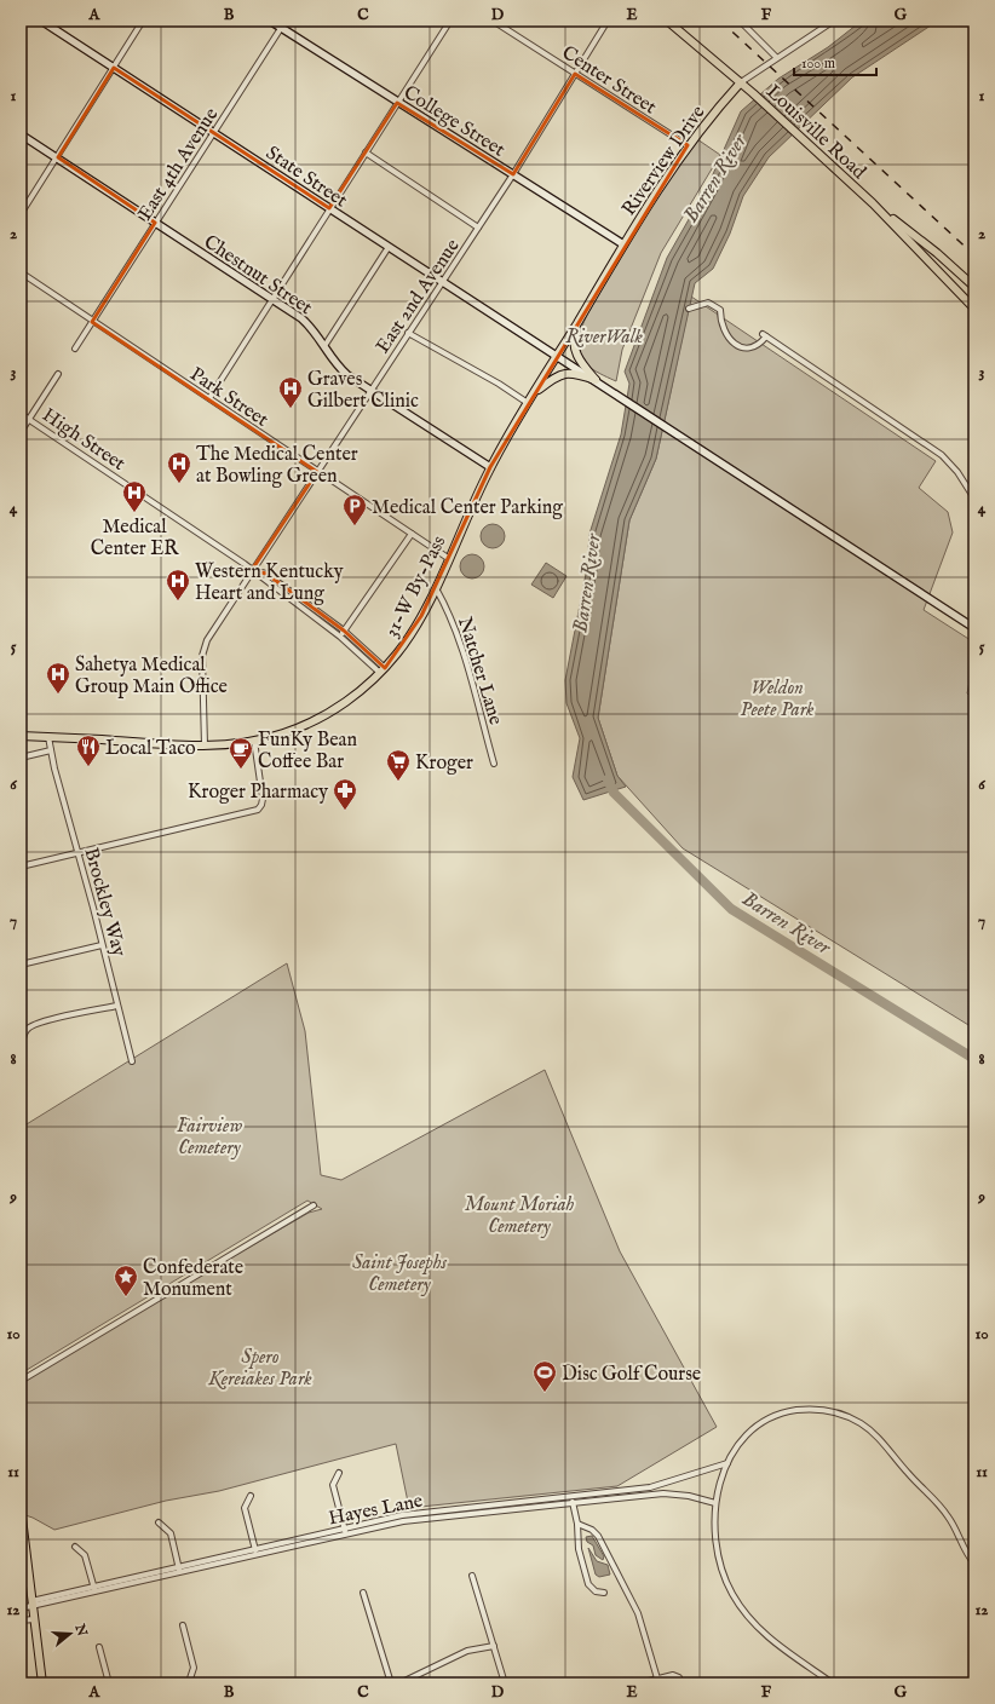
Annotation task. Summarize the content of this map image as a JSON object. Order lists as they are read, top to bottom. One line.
{"streets":{"main road":["Louisville Road","Riverview Drive","31-W By-Pass"],"street":["Center Street","College Street","East 4th Avenue","State Street","Chestnut Street","East 2nd Avenue","Park Street","High Street","Natcher Lane","Brockley Way","Hayes Lane"]},"crossings":[["Center Street","Riverview Drive"],["Center Street","East 2nd Avenue"],["College Street","Riverview Drive"],["College Street","East 4th Avenue"],["College Street","East 2nd Avenue"],["Louisville Road","Riverview Drive"],["Riverview Drive","State Street"],["Riverview Drive","31-W By-Pass"],["East 4th Avenue","State Street"],["East 4th Avenue","Chestnut Street"],["East 4th Avenue","Park Street"],["State Street","East 2nd Avenue"],["State Street","31-W By-Pass"],["Chestnut Street","East 2nd Avenue"],["Chestnut Street","31-W By-Pass"],["East 2nd Avenue","Park Street"],["East 2nd Avenue","High Street"],["East 2nd Avenue","31-W By-Pass"],["Park Street","31-W By-Pass"],["31-W By-Pass","Natcher Lane"],["31-W By-Pass","Brockley Way"]],"water":["Barren River"],"parks":["RiverWalk","Weldon Peete Park","Fairview Cemetery","Mount Moriah Cemetery","Saint Josephs Cemetery","Spero Kereiakes Park"],"places":{"hospital":["Graves Gilbert Clinic","The Medical Center at Bowling Green","Medical Center ER","Western Kentucky Heart and Lung","Sahetya Medical Group Main Office"],"parking":["Medical Center Parking"],"restaurant":["Local Taco"],"cafe":["FunKy Bean Coffee Bar"],"supermarket":["Kroger"],"pharmacy":["Kroger Pharmacy"],"place":["Confederate Monument"],"sports":["Disc Golf Course"]},"scale_bar":"100 m","north":"right","grid":{"columns":["A","B","C","D","E","F","G"],"rows":["1","2","3","4","5","6","7","8","9","10","11","12"]}}
